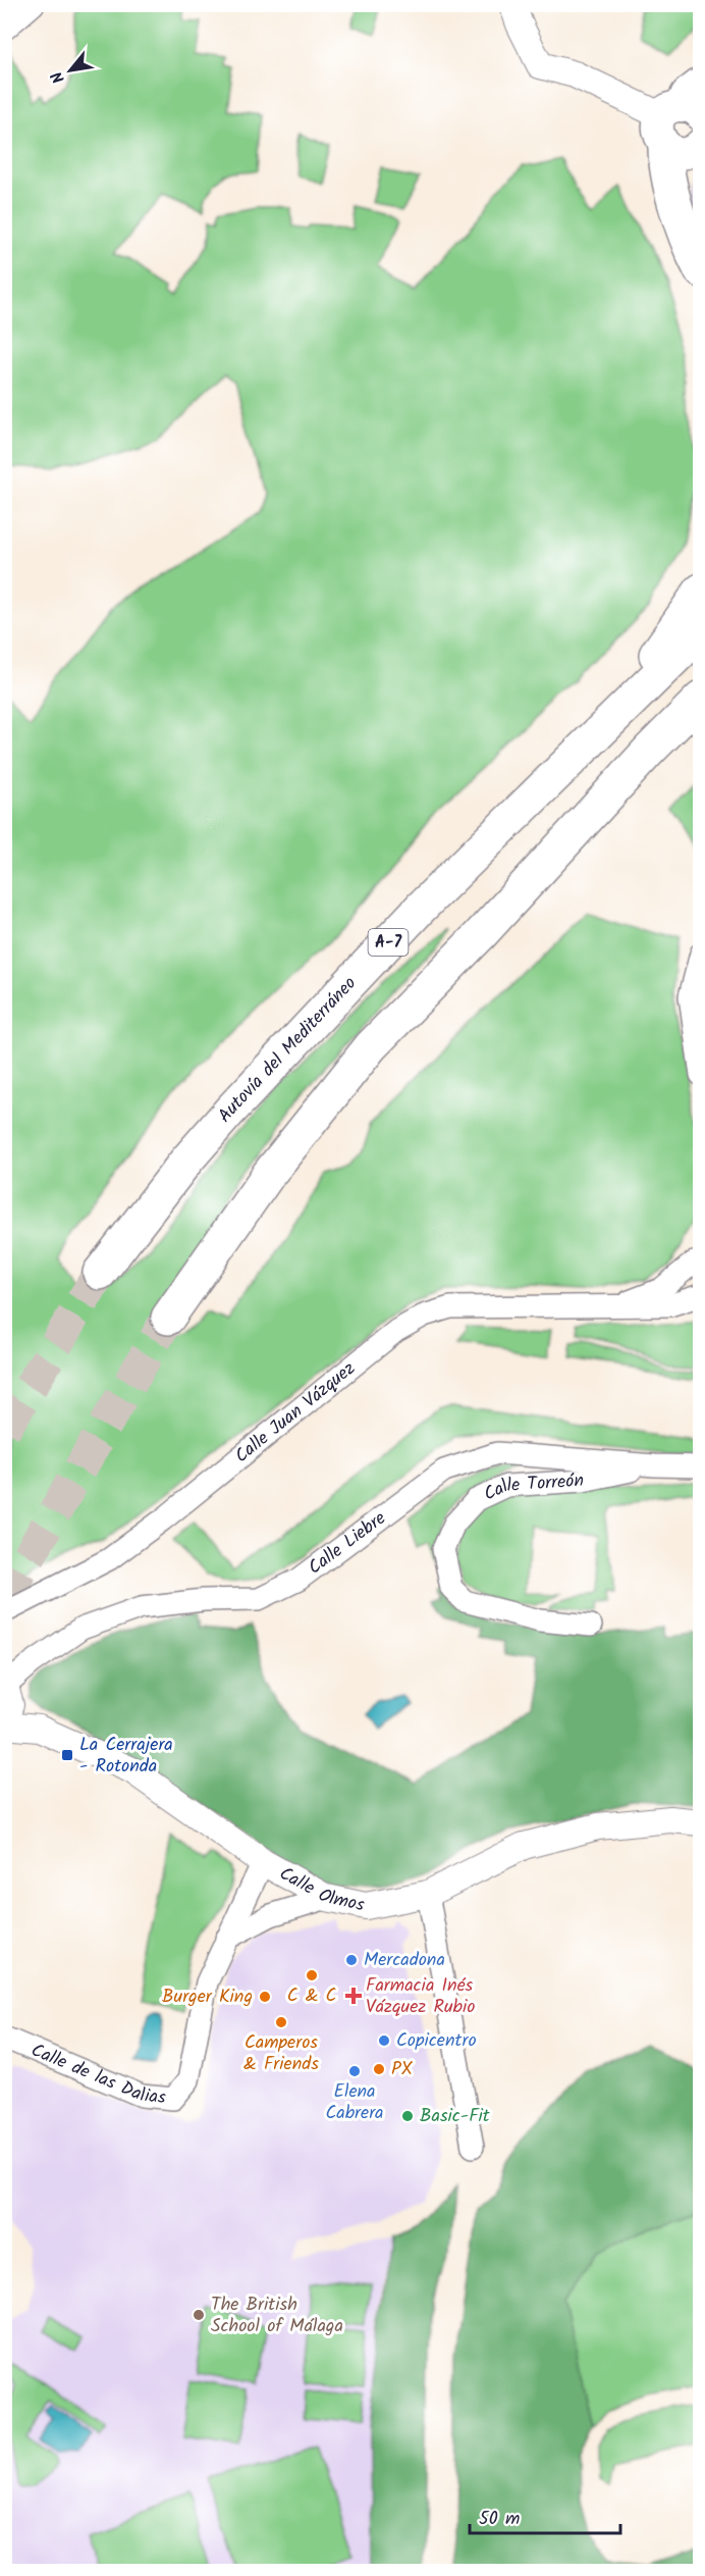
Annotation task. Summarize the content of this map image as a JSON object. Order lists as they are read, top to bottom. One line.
{"streets":{"highway":["A-7","Autovía del Mediterráneo"],"street":["Calle Juan Vázquez","Calle Torreón","Calle Liebre","Calle Olmos","Calle de las Dalias"]},"crossings":[["Calle Torreón","Calle Liebre"],["Calle Olmos","Calle de las Dalias"]],"places":{"transit":["La Cerrajera - Rotonda"],"other":["Mercadona","C & C","Burger King","Camperos & Friends","Copicentro","PX","Elena Cabrera","Basic-Fit","The British School of Málaga"],"health":["Farmacia Inés Vázquez Rubio"]},"scale_bar":"50 m","north":"bottom left"}
